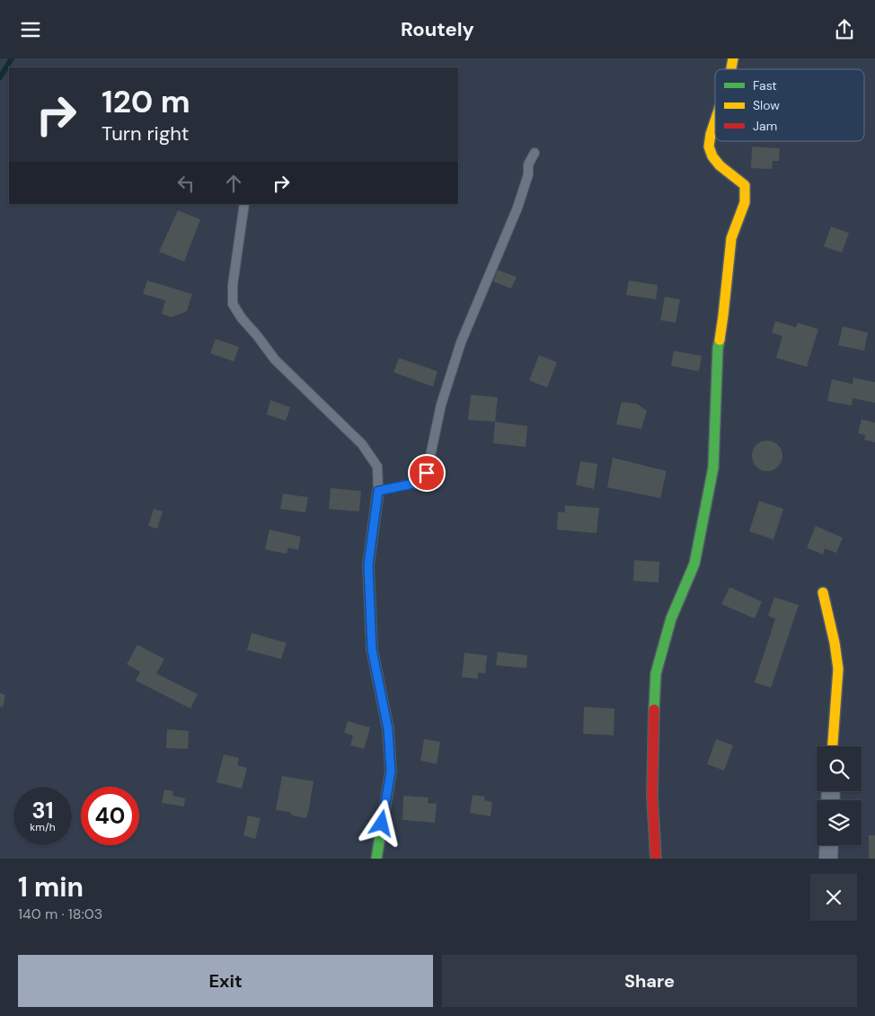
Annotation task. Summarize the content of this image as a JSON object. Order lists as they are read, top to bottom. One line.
{"legend":["Fast","Slow","Jam"],"page":{"header":"Routely","turn":["120 m","Turn right"],"speed":"31 km/h","limit":"40","heading":["1 min","140 m · 18:03"],"buttons":["Exit","Share"]}}
